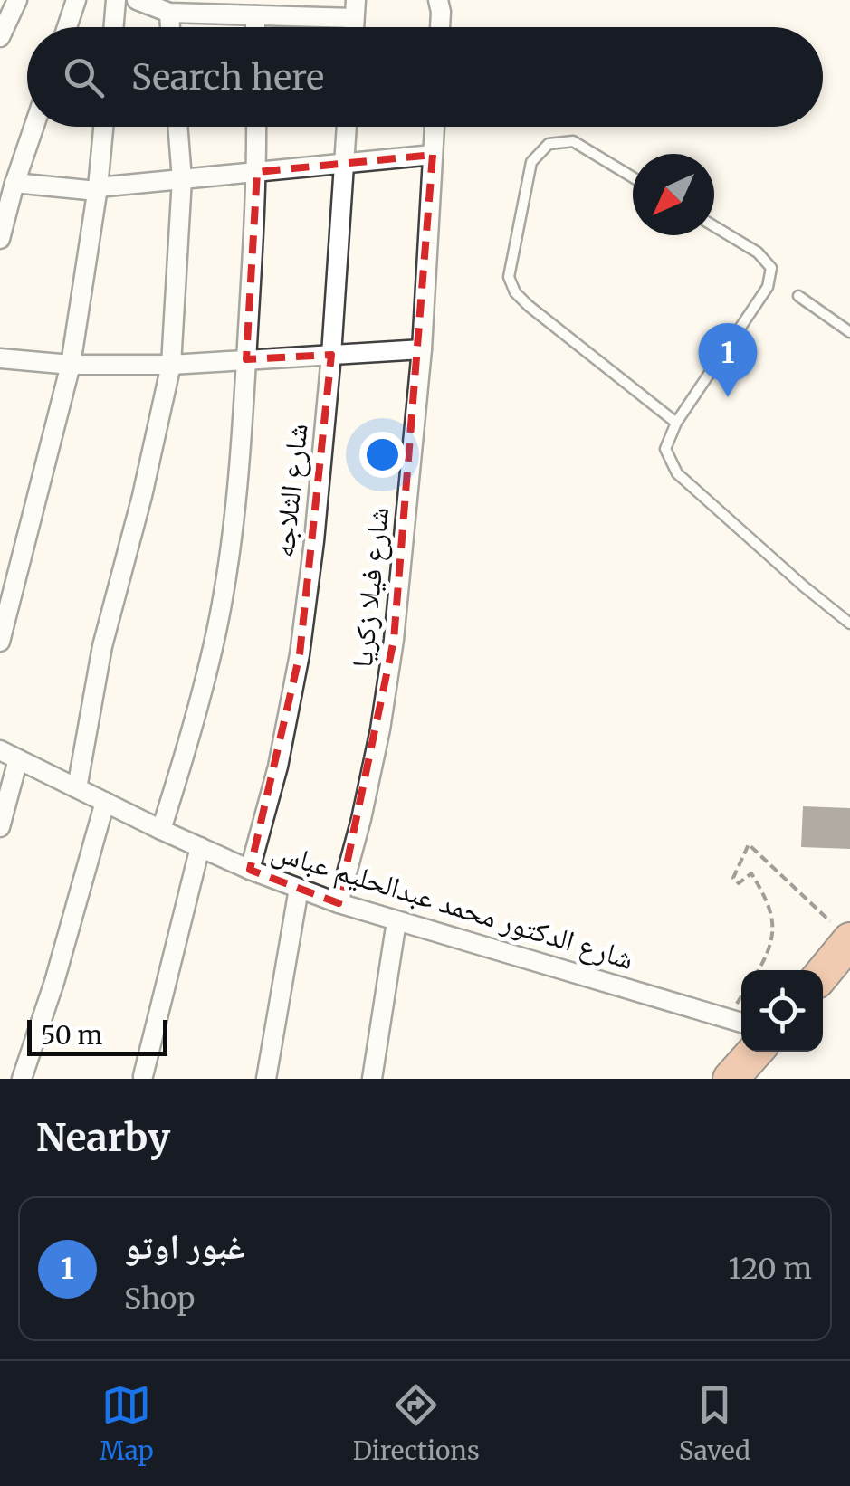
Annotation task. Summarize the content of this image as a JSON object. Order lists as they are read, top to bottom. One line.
{"streets":{"street":["شارع الثلاجه","شارع فيلا زكريا","شارع الدكتور محمد عبدالحليم عباس"]},"crossings":[["شارع الثلاجه","شارع الدكتور محمد عبدالحليم عباس"],["شارع فيلا زكريا","شارع الدكتور محمد عبدالحليم عباس"]],"scale_bar":"50 m","north":"bottom left","page":{"search":"Search here","pins":"1","scale":"50 m","heading":"Nearby","list":[{"mark":"1","name":"غبور اوتو","note":"Shop","value":"120 m"}],"nav":["Map","Directions","Saved"]}}
